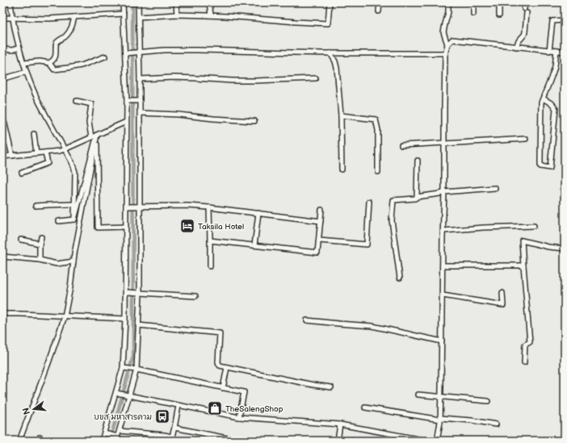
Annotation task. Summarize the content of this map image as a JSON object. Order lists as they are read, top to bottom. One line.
{"places":{"hotel":["Taksila Hotel"],"shop":["TheSalengShop"],"bus stop":["บขส มหาสารคาม"]},"north":"left"}
